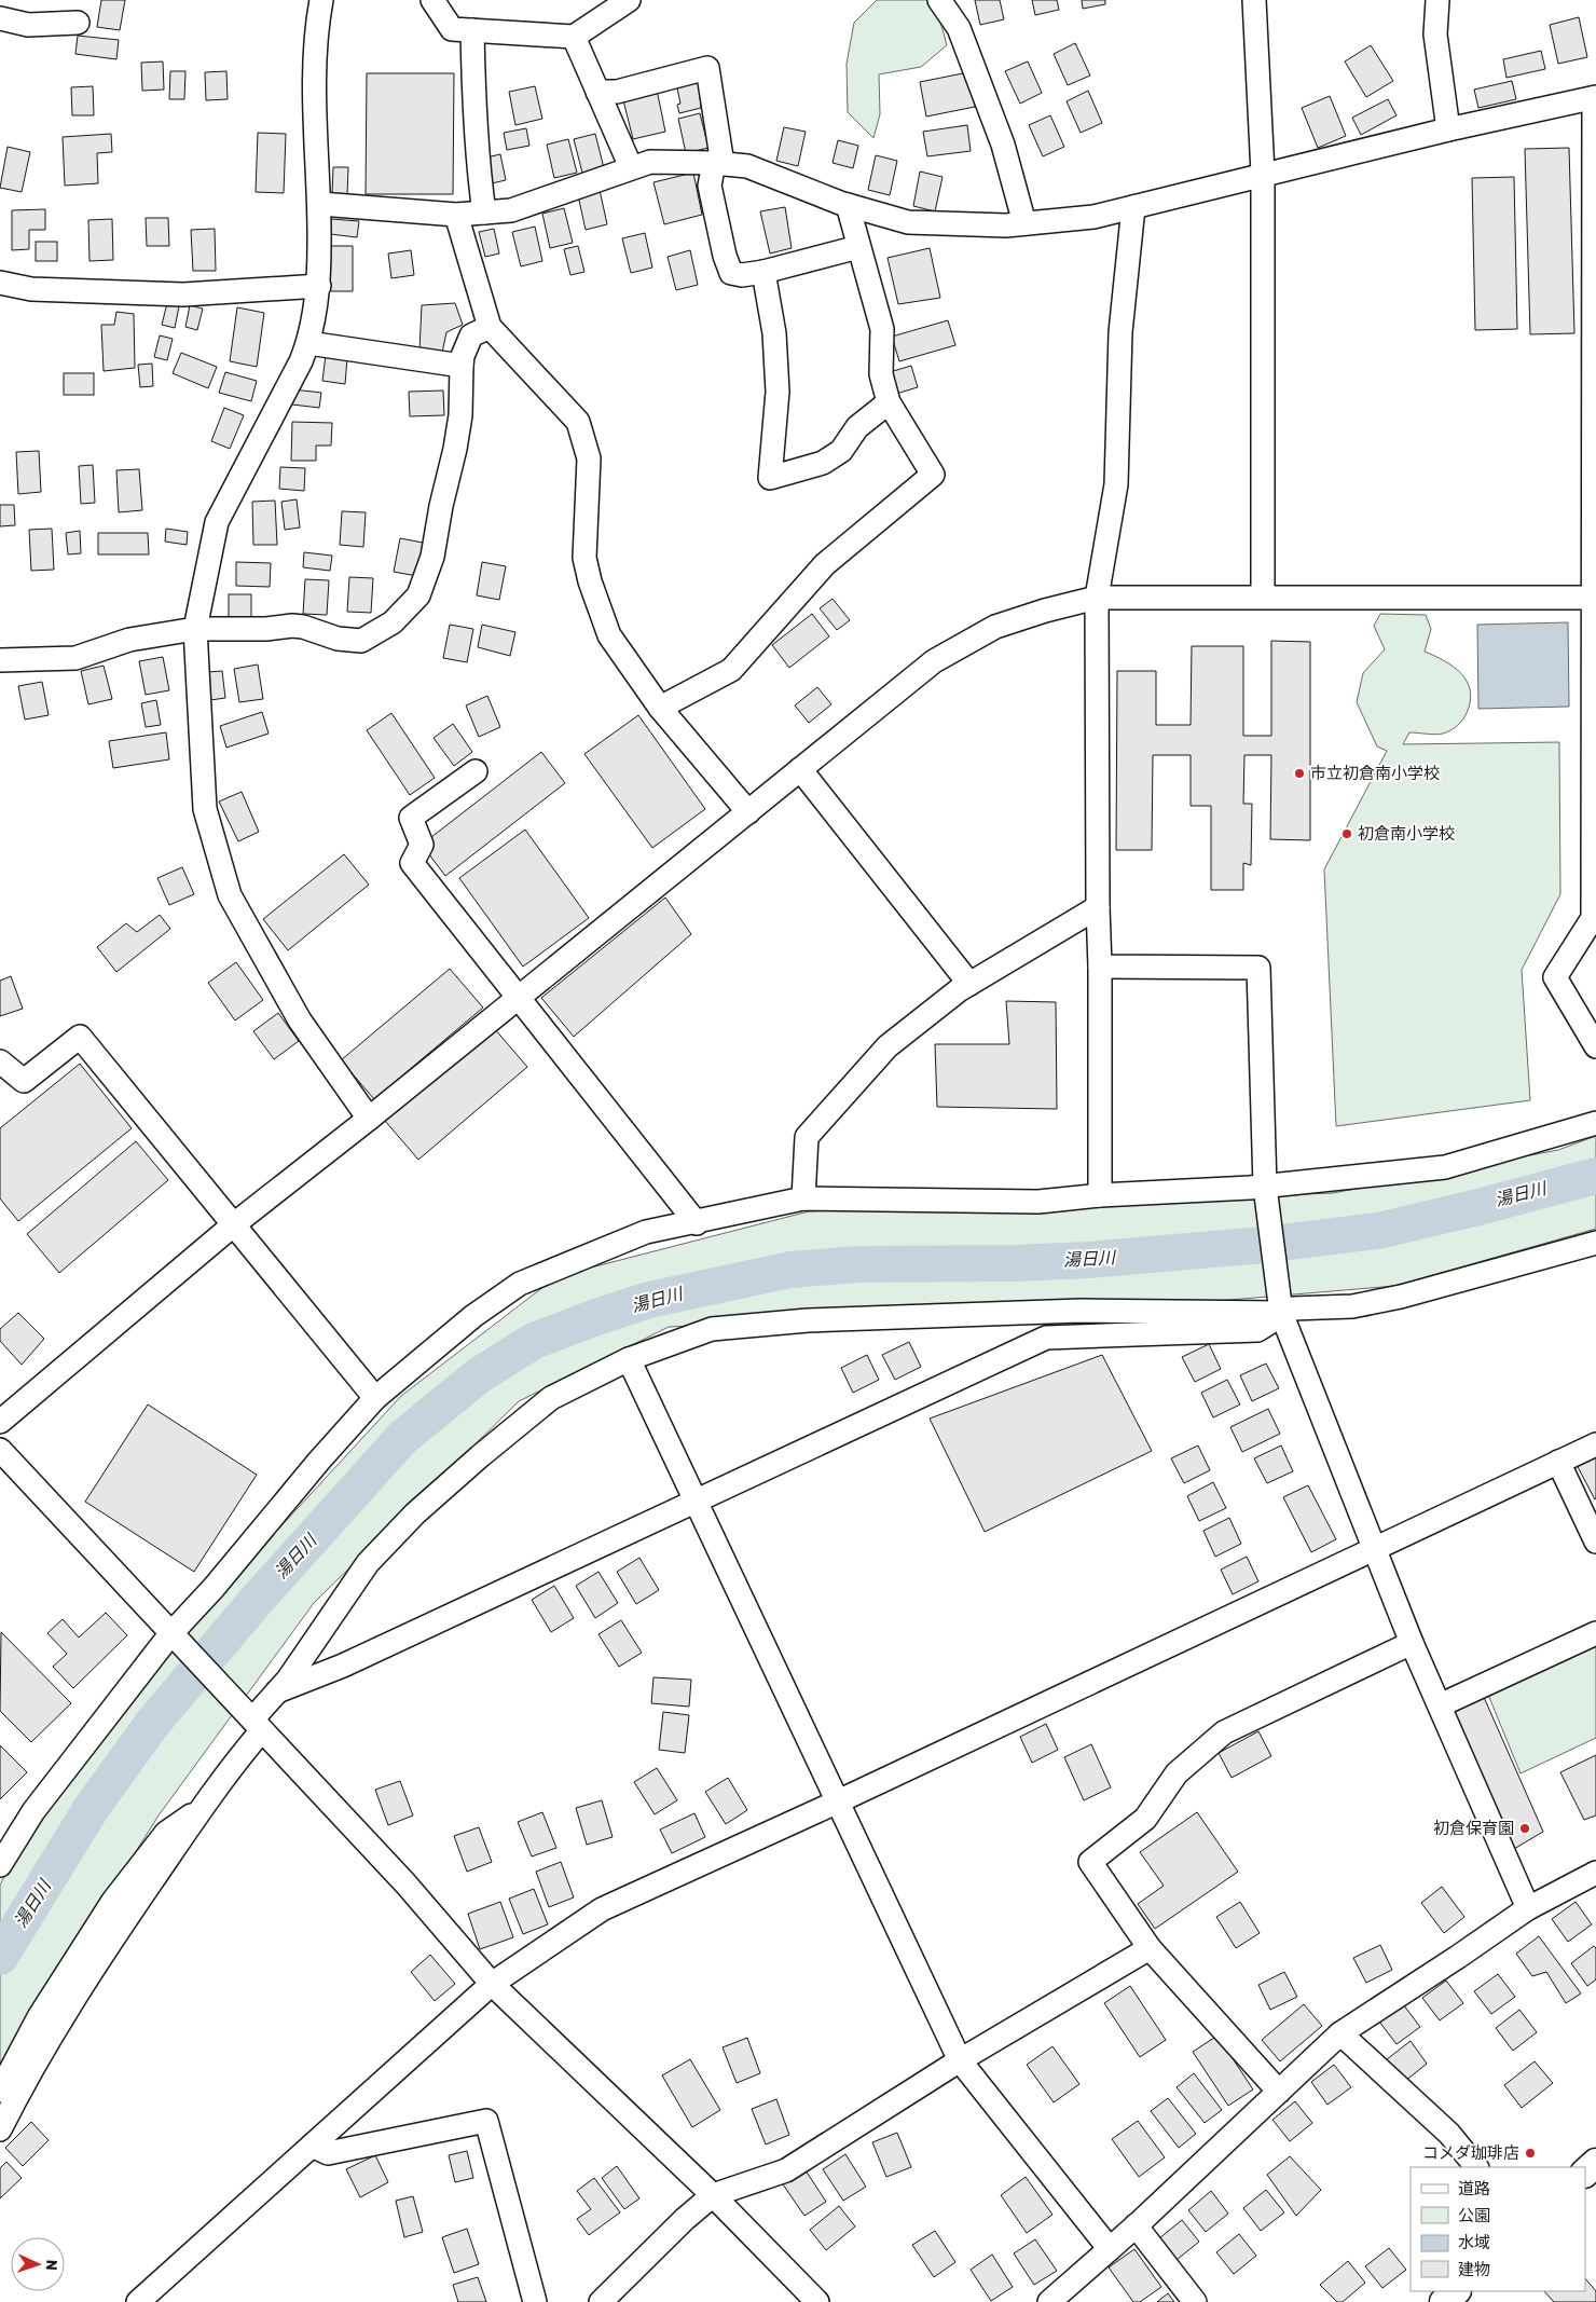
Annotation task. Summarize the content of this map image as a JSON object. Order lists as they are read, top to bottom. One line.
{"water":["湯日川"],"places":["市立初倉南小学校","初倉南小学校","初倉保育園","コメダ珈琲店"],"legend":["道路","公園","水域","建物"],"north":"right"}
